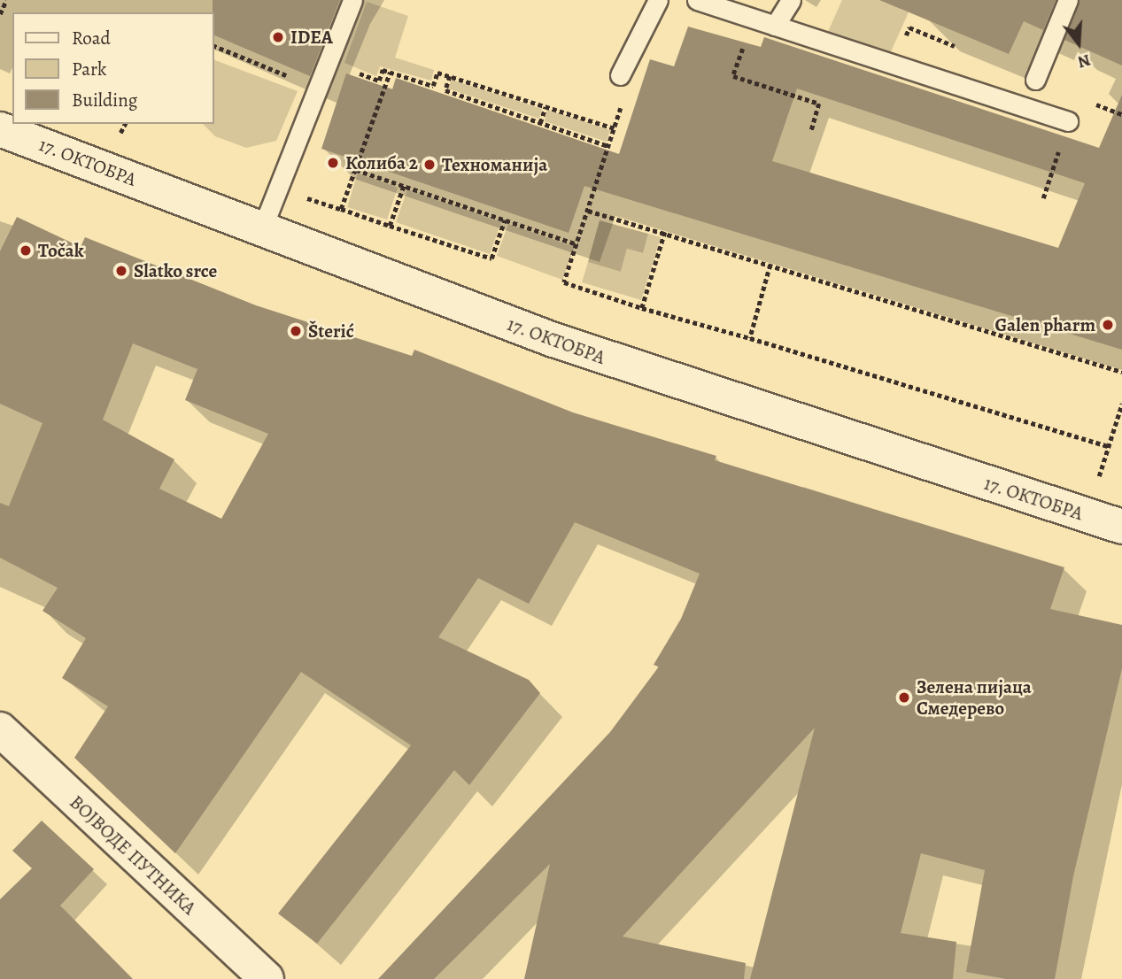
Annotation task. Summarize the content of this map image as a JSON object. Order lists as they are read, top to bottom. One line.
{"streets":{"main road":["17. ОКТОБРА","ВОЈВОДЕ ПУТНИКА"]},"places":["IDEA","Колиба 2","Техноманија","Točak","Slatko srce","Galen pharm","Šterić","Зелена пијаца Смедерево"],"legend":["Road","Park","Building"],"north":"bottom"}
